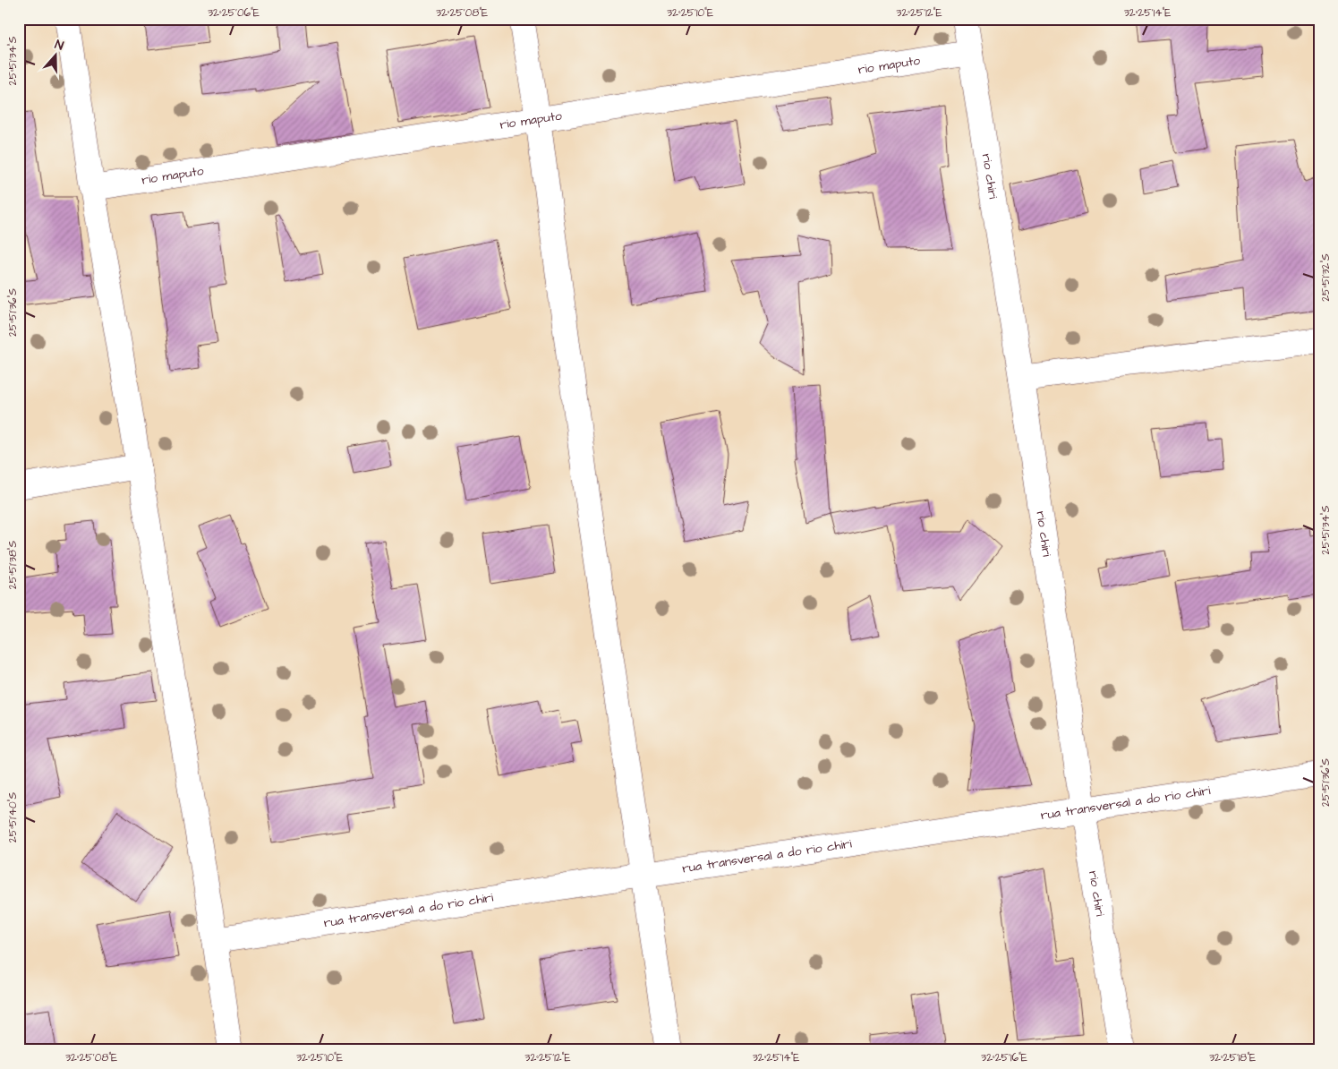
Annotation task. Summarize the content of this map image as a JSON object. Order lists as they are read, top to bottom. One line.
{"streets":{"street":["rio maputo","rio chiri","rua transversal a do rio chiri"]},"crossings":[["rio maputo","rio chiri"],["rio chiri","rua transversal a do rio chiri"]],"north":"top","coordinates":["32°25'06\"E","32°25'08\"E","32°25'10\"E","32°25'12\"E","32°25'14\"E","25°51'34\"S","25°51'32\"S","25°51'36\"S","25°51'38\"S","25°51'40\"S","32°25'16\"E","32°25'18\"E"]}
